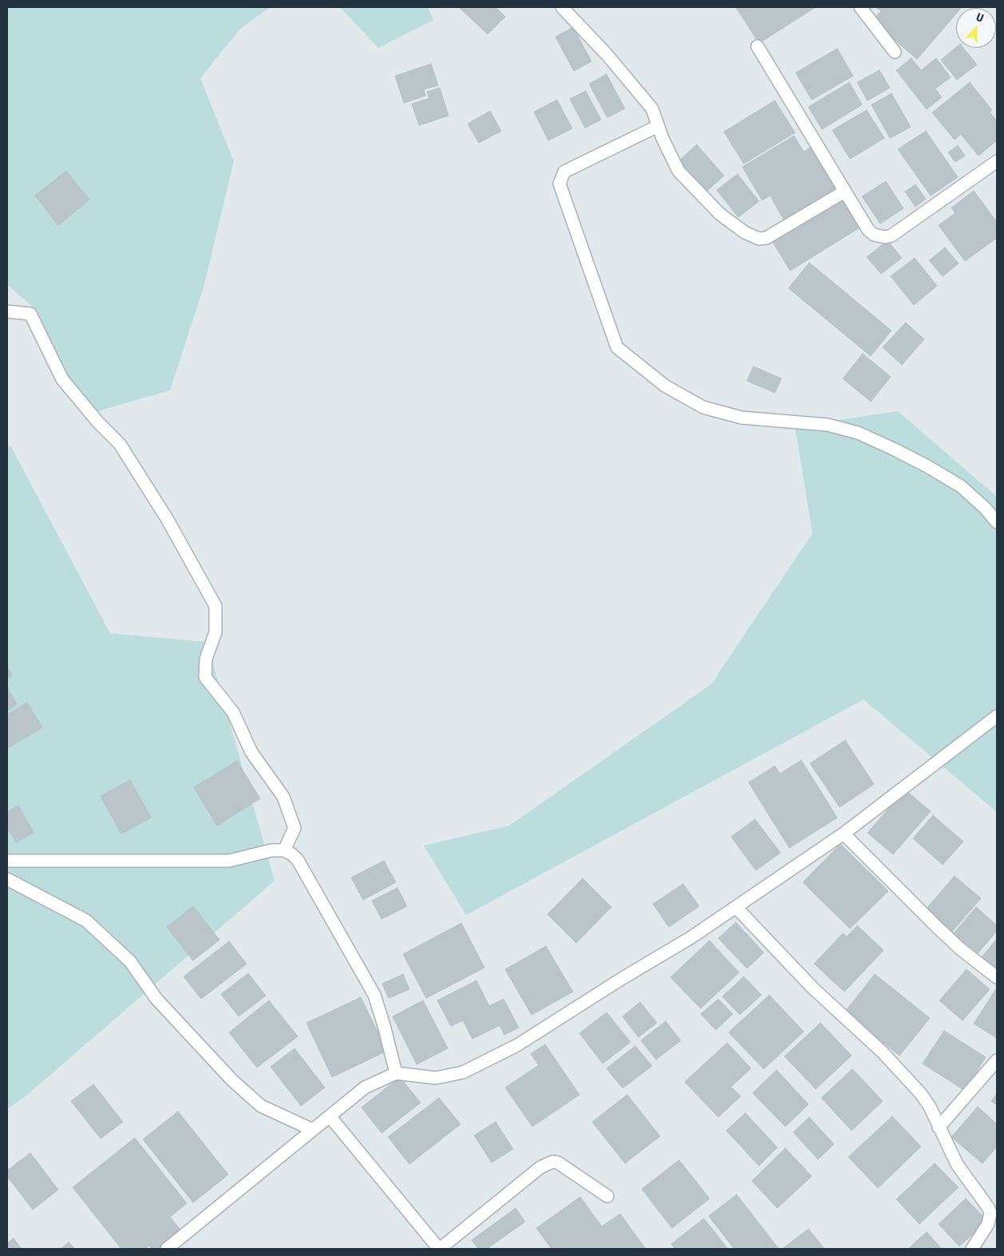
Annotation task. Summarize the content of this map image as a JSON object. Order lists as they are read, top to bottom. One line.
{"north":"top"}
